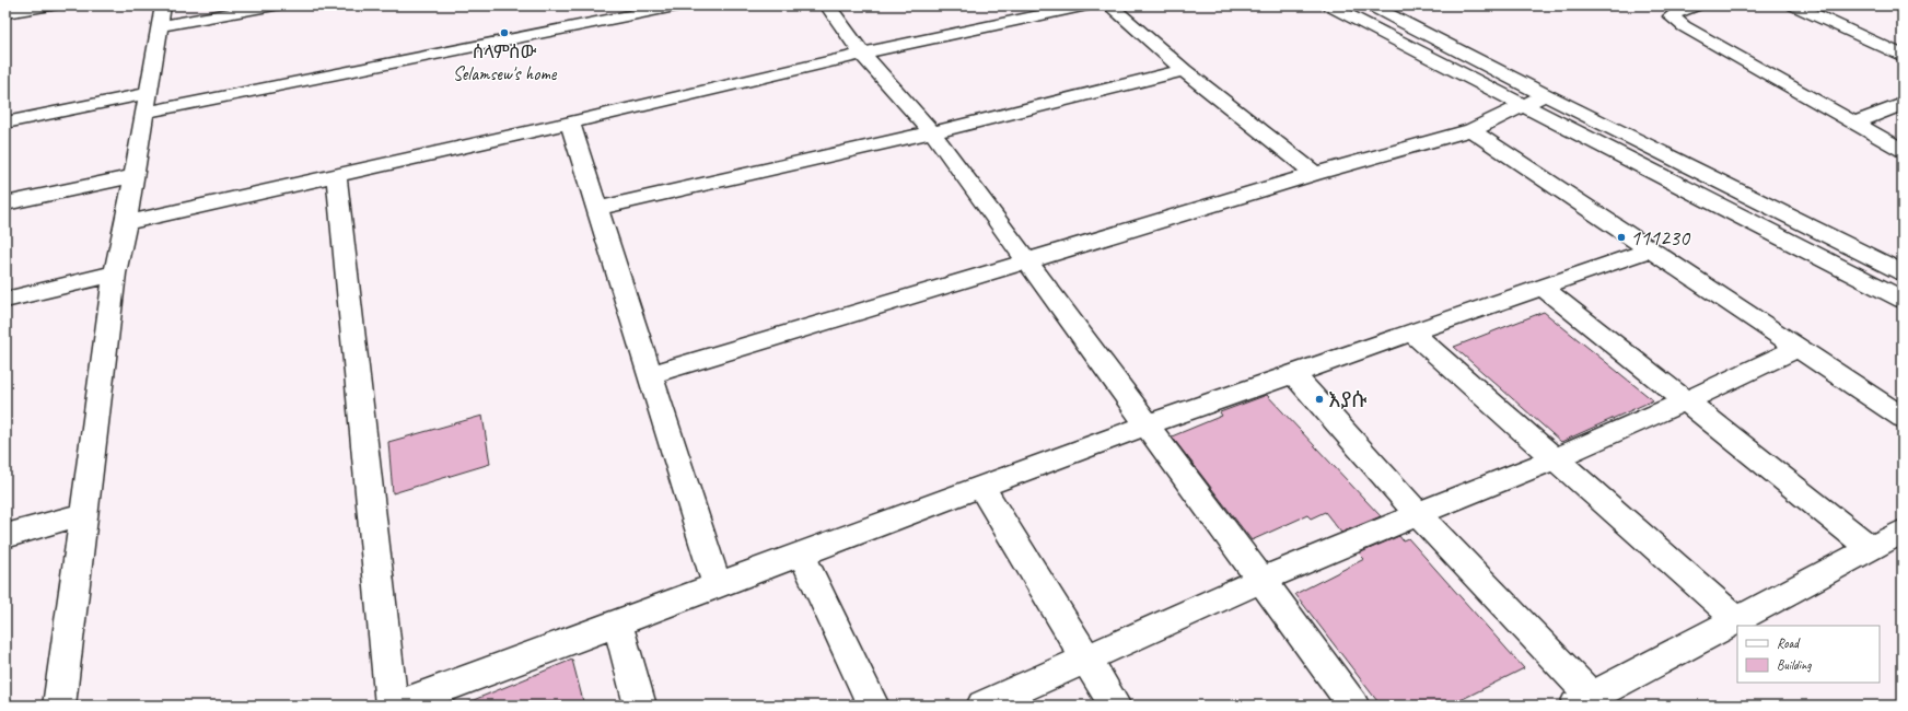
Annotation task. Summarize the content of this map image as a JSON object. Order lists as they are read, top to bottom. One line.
{"places":["ሰላምሰው Selamsew's home","111230","እያሱ"],"legend":["Road","Building"]}
